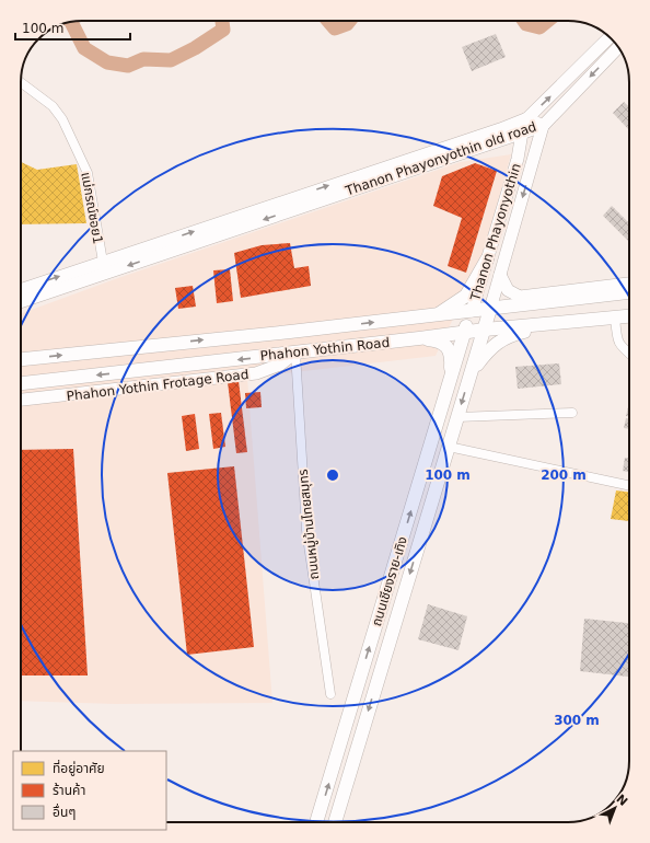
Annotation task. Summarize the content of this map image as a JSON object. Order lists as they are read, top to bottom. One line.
{"streets":{"main road":["Thanon Phayonyothin old road","Thanon Phayonyothin","Phahon Yothin Road","Phahon Yothin Frotage Road","ถนนเชียงราย-เทิง"],"street":["แม่กรณ์ซอย1","ถนนหมู่บ้านไทยสมุทร"]},"crossings":[["Thanon Phayonyothin old road","แม่กรณ์ซอย1"],["Thanon Phayonyothin old road","Thanon Phayonyothin"],["Thanon Phayonyothin","Phahon Yothin Road"],["Thanon Phayonyothin","ถนนเชียงราย-เทิง"],["Phahon Yothin Road","Phahon Yothin Frotage Road"],["Phahon Yothin Road","ถนนหมู่บ้านไทยสมุทร"],["Phahon Yothin Road","ถนนเชียงราย-เทิง"],["Phahon Yothin Frotage Road","ถนนหมู่บ้านไทยสมุทร"]],"legend":["ที่อยู่อาศัย","ร้านค้า","อื่นๆ"],"scale_bar":"100 m","north":"top right","rings":["100 m","200 m","300 m"]}
